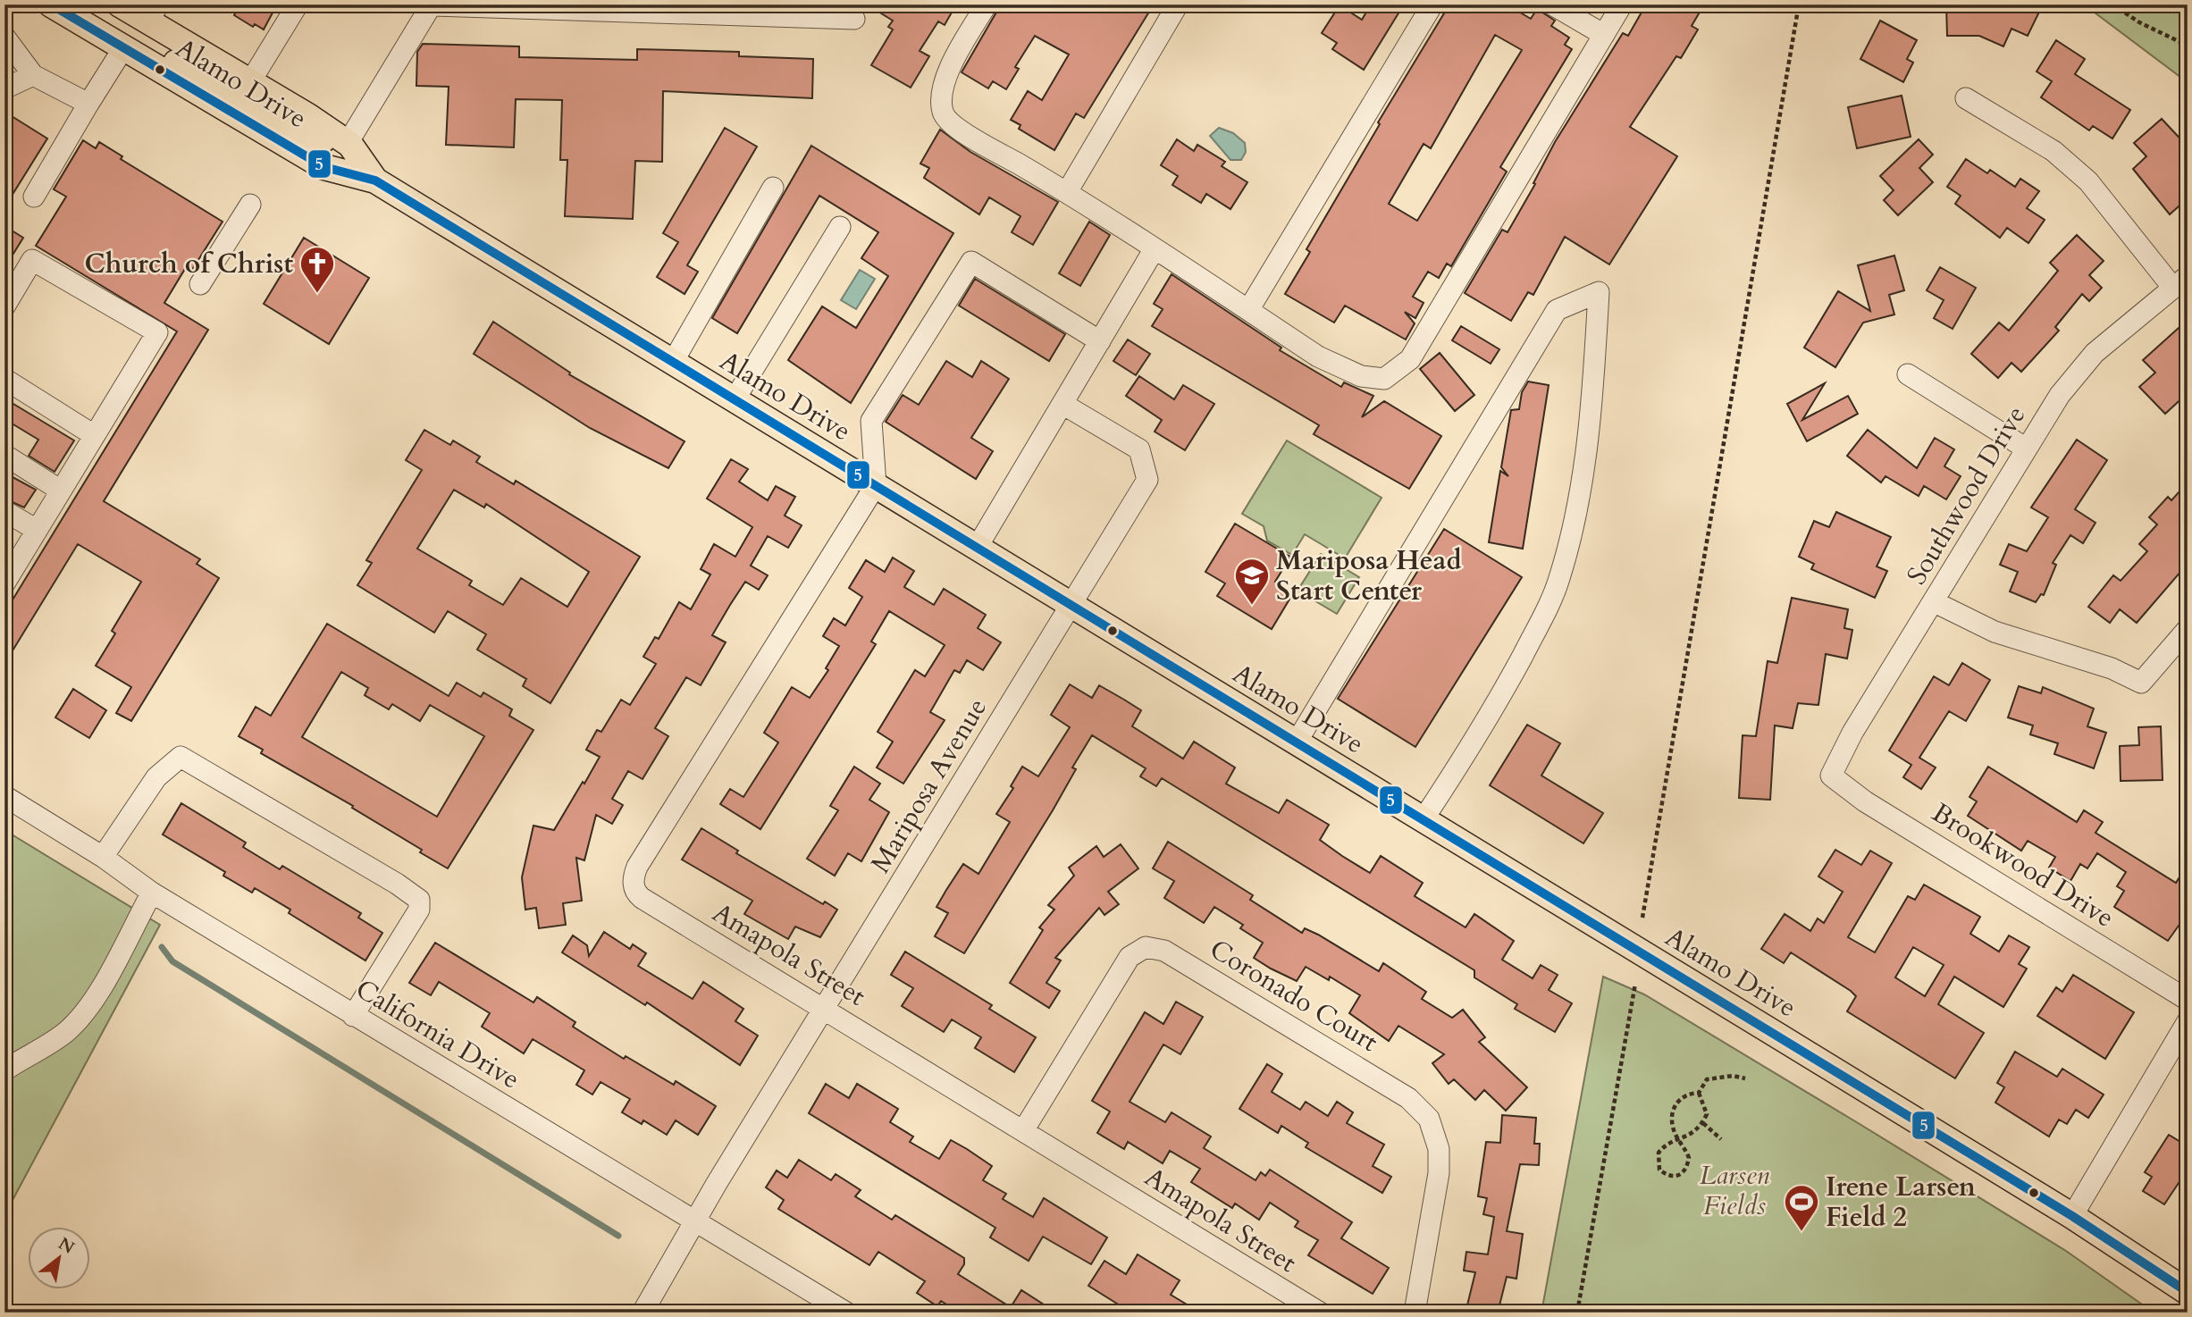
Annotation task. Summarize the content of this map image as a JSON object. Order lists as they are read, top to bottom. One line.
{"streets":{"main road":["Alamo Drive"],"street":["Southwood Drive","Mariposa Avenue","Brookwood Drive","Amapola Street","Coronado Court","California Drive"]},"crossings":[["Alamo Drive","Mariposa Avenue"],["Alamo Drive","Amapola Street"],["Southwood Drive","Brookwood Drive"],["Mariposa Avenue","Amapola Street"],["Mariposa Avenue","California Drive"],["Amapola Street","Coronado Court"]],"parks":["Larsen Fields"],"places":{"church":["Church of Christ"],"school or university":["Mariposa Head Start Center"],"sports":["Irene Larsen Field 2"]},"lines":["transit line 5"],"north":"top right"}
